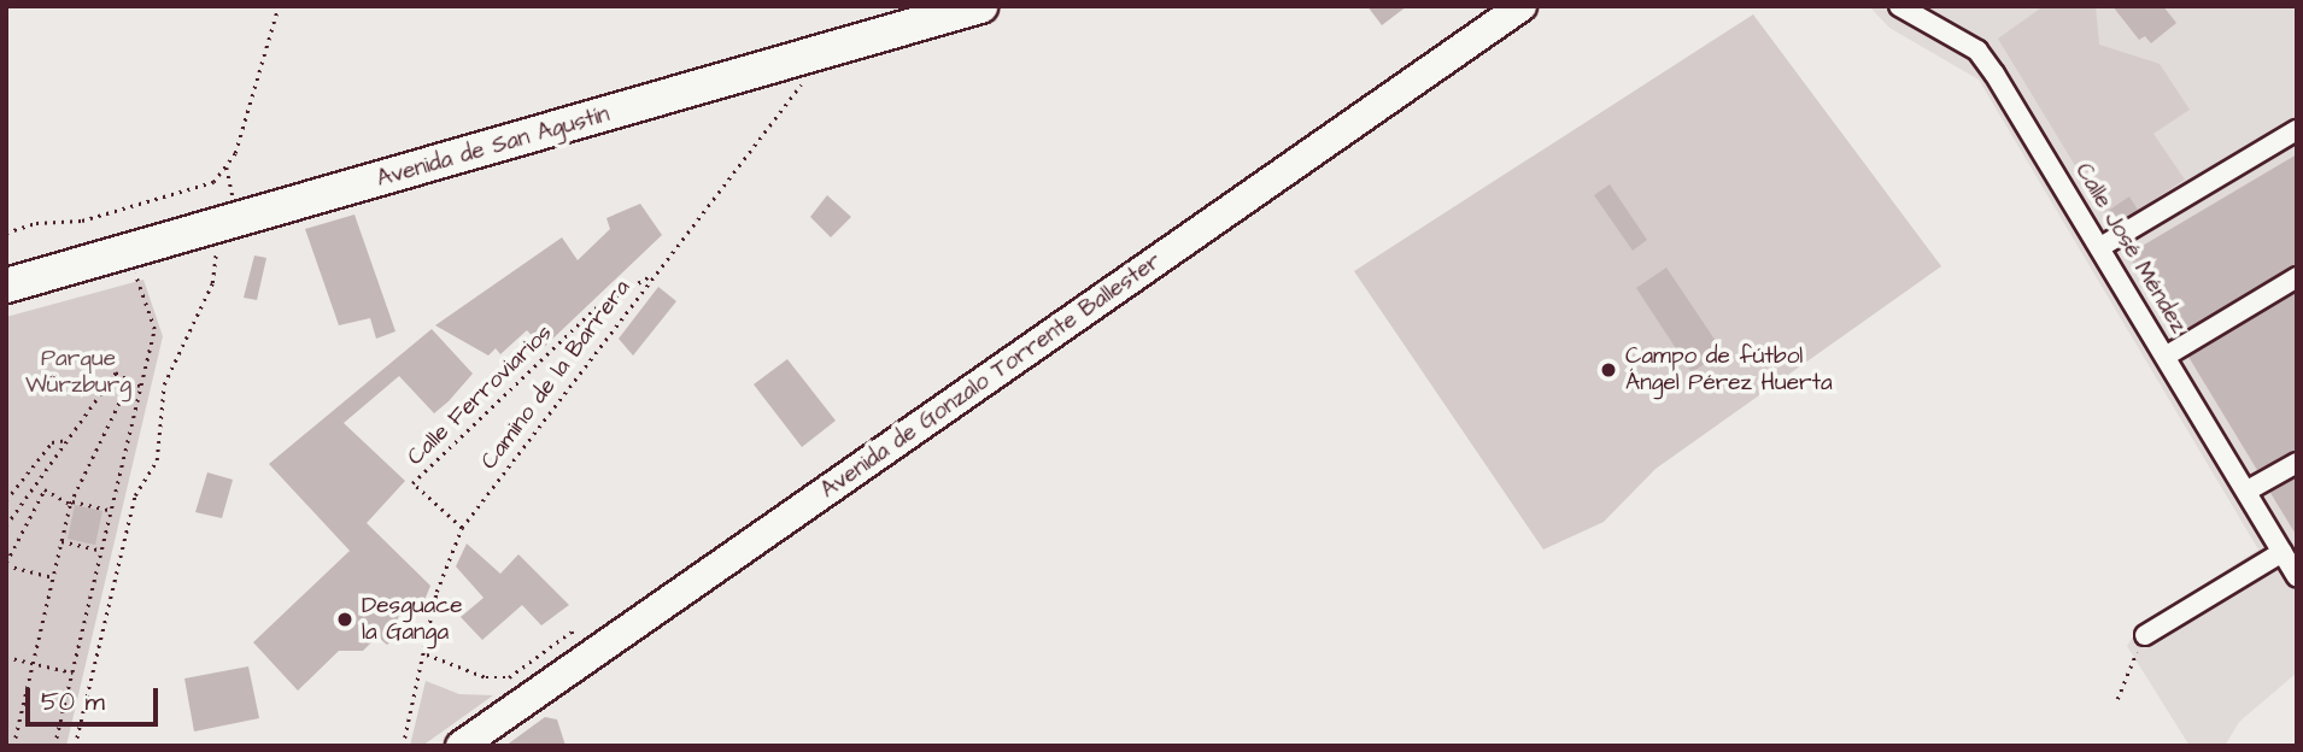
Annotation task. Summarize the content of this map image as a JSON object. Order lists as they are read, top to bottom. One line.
{"streets":{"highway":["Avenida de San Agustín"],"main road":["Avenida de Gonzalo Torrente Ballester"],"street":["Calle José Méndez"],"path":["Camino de la Barrera","Calle Ferroviarios"]},"crossings":[["Avenida de San Agustín","Camino de la Barrera"],["Camino de la Barrera","Calle Ferroviarios"]],"parks":["Parque Würzburg"],"places":["Campo de fútbol Ángel Pérez Huerta","Desguace la Ganga"],"scale_bar":"50 m"}
